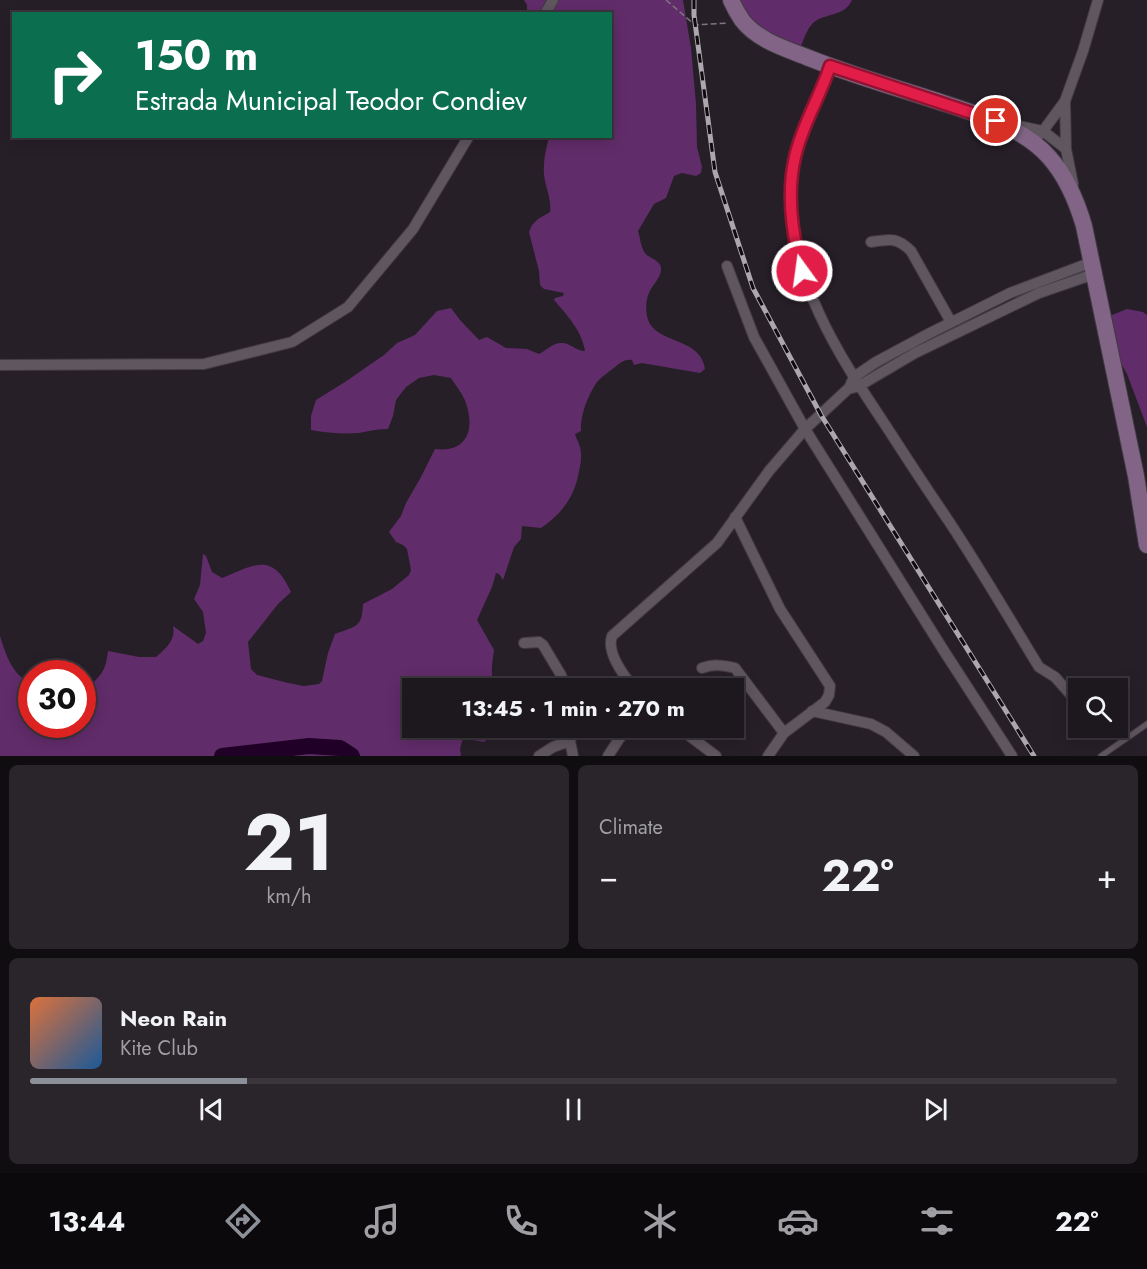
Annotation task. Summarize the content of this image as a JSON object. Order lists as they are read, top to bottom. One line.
{"page":{"turn":["150 m","Estrada Municipal Teodor Condiev"],"limit":"30","trip":"13:45 · 1 min · 270 m","tile":[["21","km/h"],"Climate"],"heat":["−","22°","+"],"song":["Neon Rain","Kite Club"],"tabs":["13:44","22°"]}}
